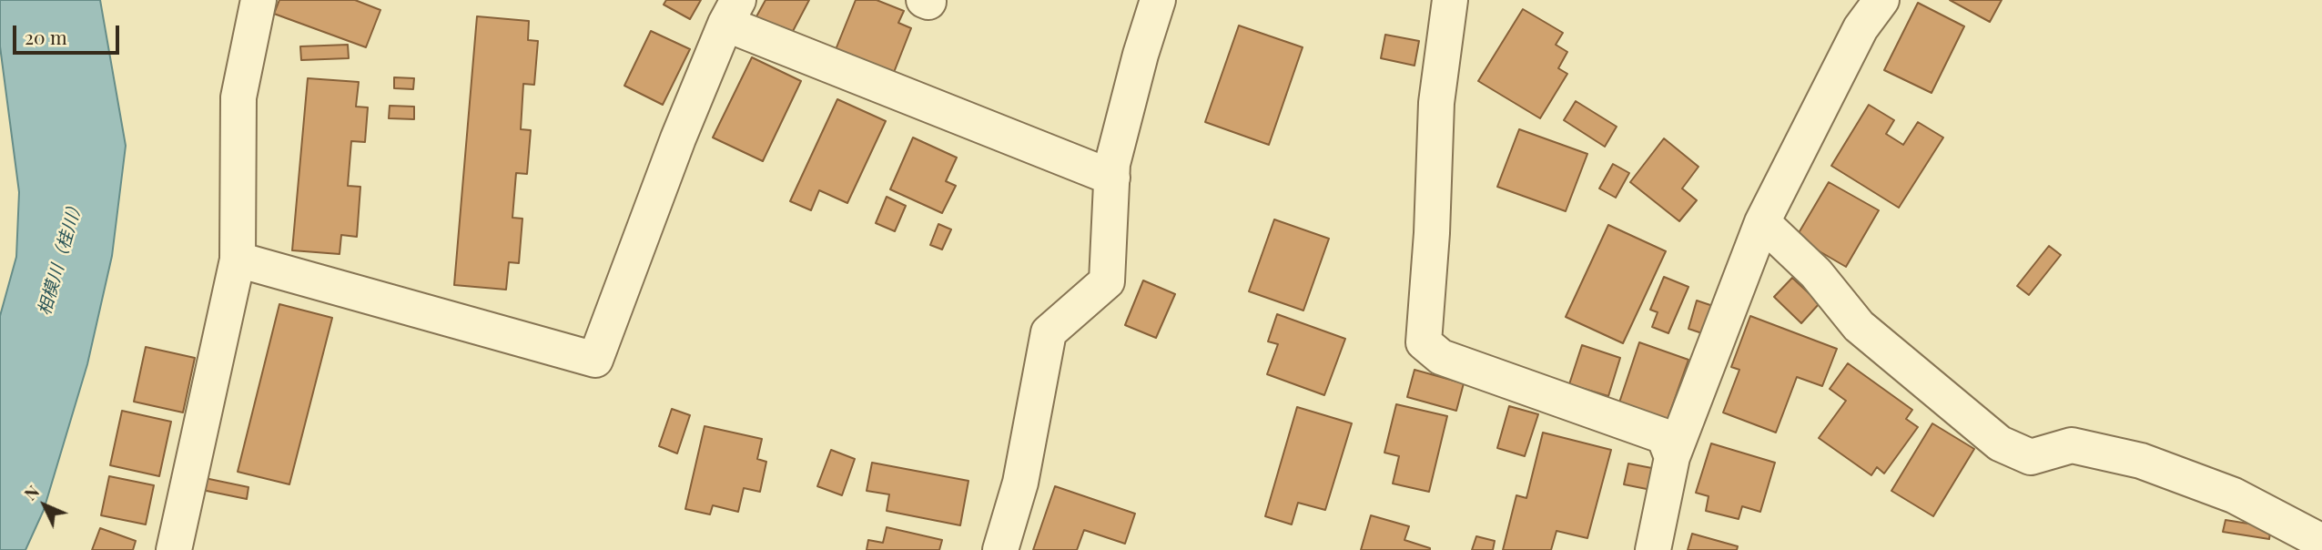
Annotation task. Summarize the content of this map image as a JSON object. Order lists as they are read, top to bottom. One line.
{"water":["相模川（桂川）"],"scale_bar":"20 m","north":"top left"}
